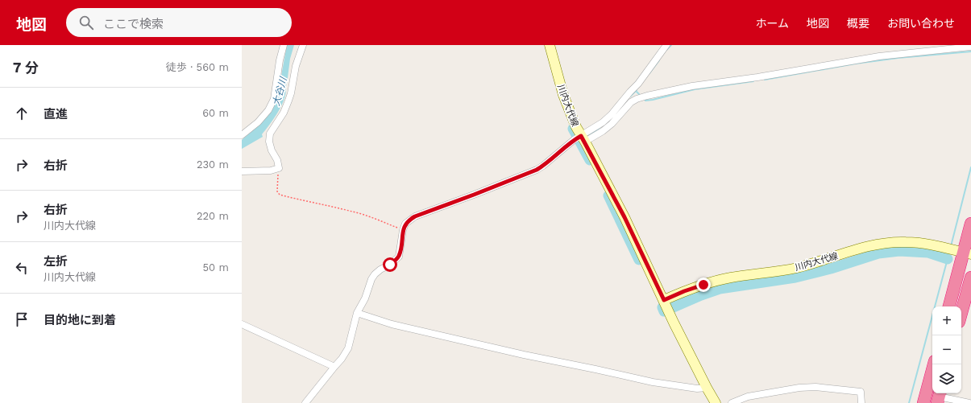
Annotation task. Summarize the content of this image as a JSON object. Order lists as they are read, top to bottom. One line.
{"streets":{"main road":["川内大代線"]},"water":["大谷川"],"page":{"header":"地図","search":"ここで検索","nav":["ホーム","地図","概要","お問い合わせ"],"heading":["7 分","徒歩 · 560 m"],"list":[["直進","60 m"],["右折","230 m"],["右折","川内大代線","220 m"],["左折","川内大代線","50 m"],"目的地に到着"],"map_buttons":["+","−"]}}
